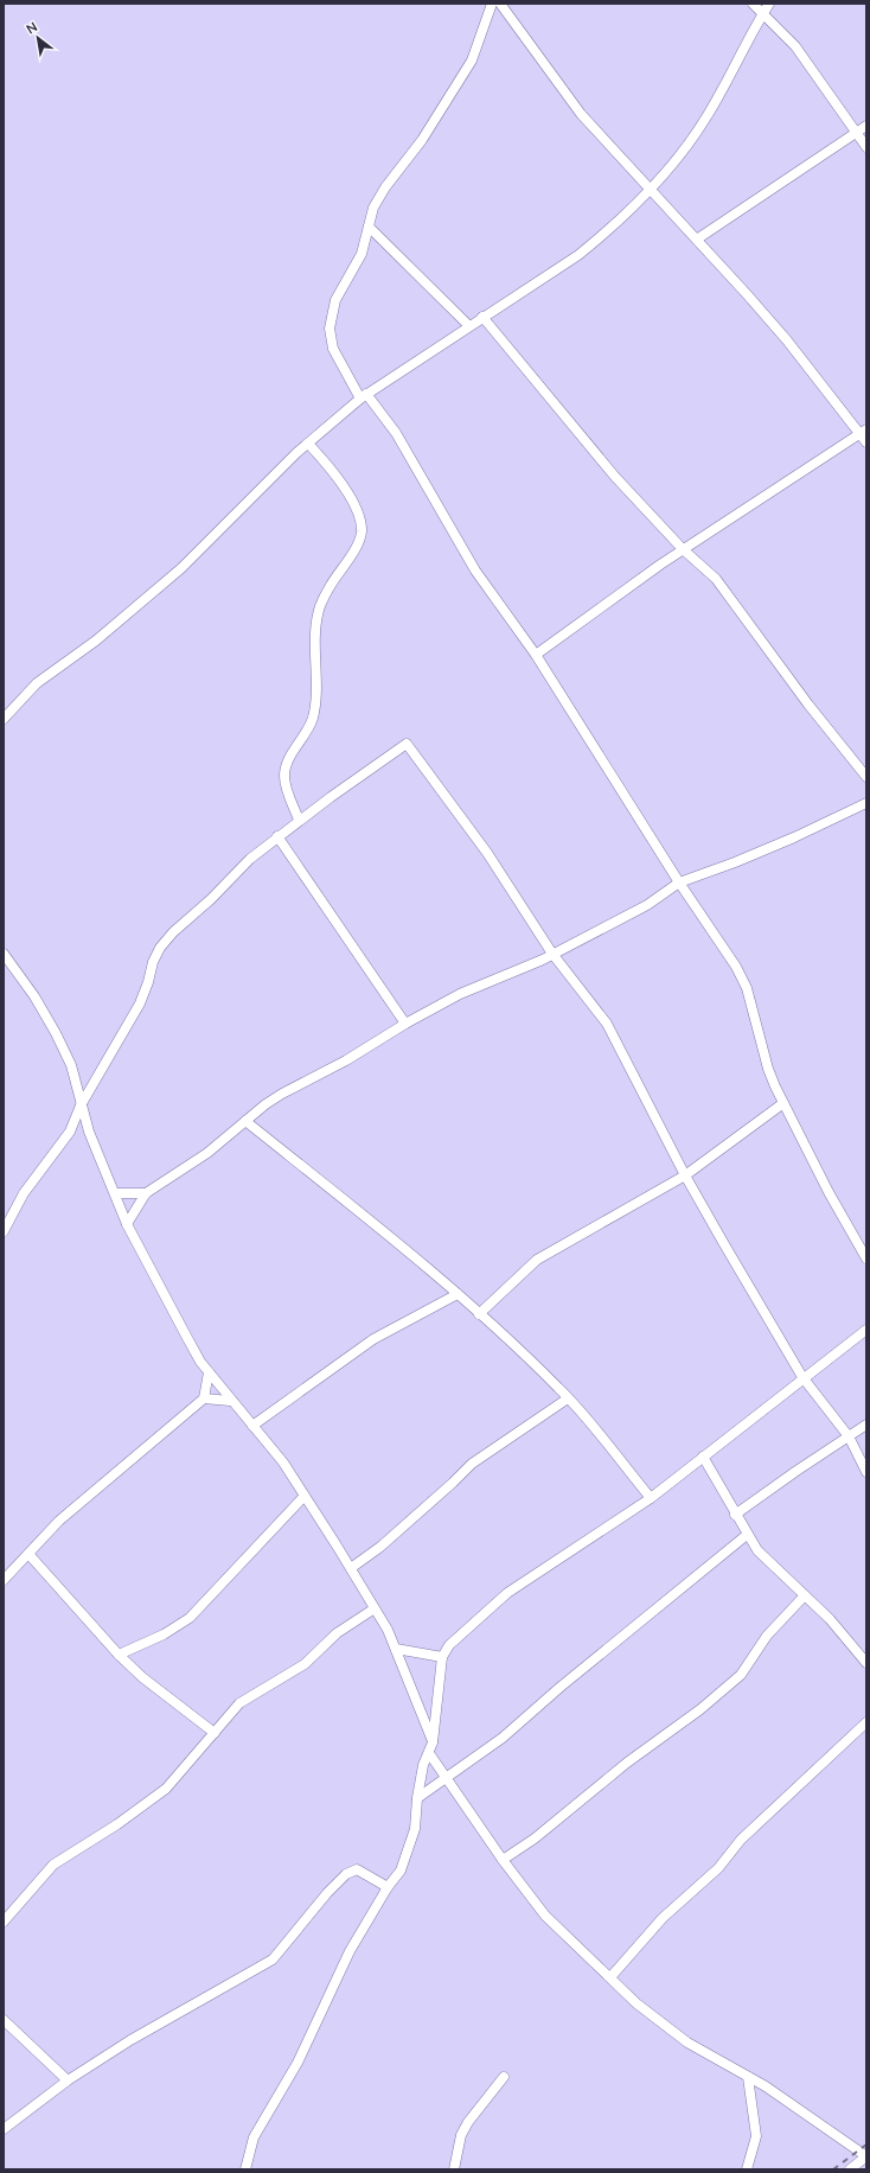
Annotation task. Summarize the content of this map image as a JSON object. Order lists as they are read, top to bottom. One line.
{"north":"top left"}
